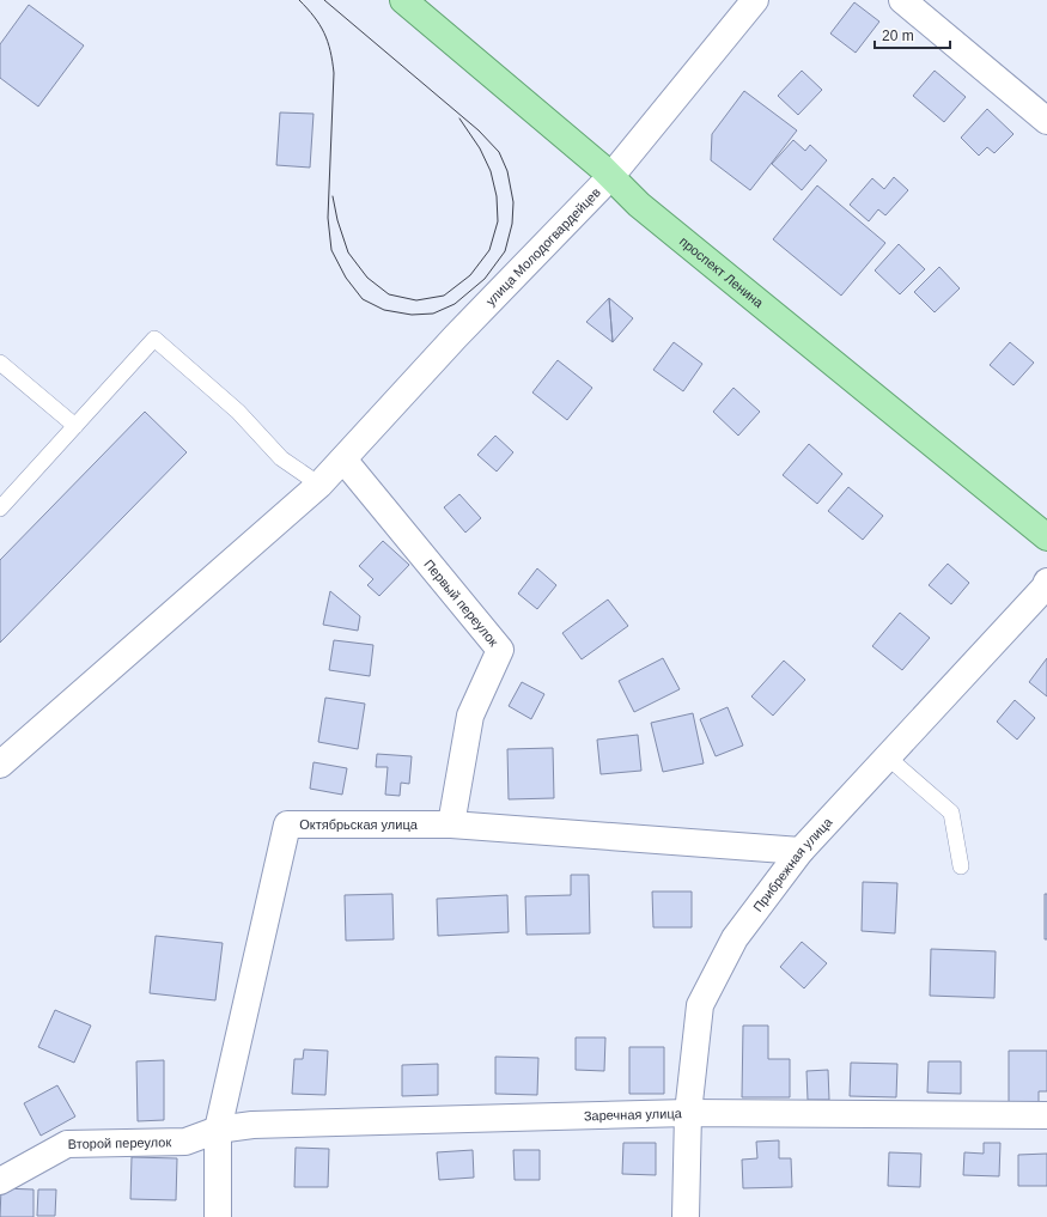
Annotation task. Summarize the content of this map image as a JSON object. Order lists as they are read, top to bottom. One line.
{"streets":{"main road":["проспект Ленина"],"street":["улица Молодогвардейцев","Первый переулок","Октябрьская улица","Прибрежная улица","Заречная улица","Второй переулок"]},"crossings":[["улица Молодогвардейцев","проспект Ленина"],["улица Молодогвардейцев","Первый переулок"],["Первый переулок","Октябрьская улица"],["Октябрьская улица","Прибрежная улица"],["Октябрьская улица","Заречная улица"],["Октябрьская улица","Второй переулок"],["Прибрежная улица","Заречная улица"],["Заречная улица","Второй переулок"]],"scale_bar":"20 m"}
